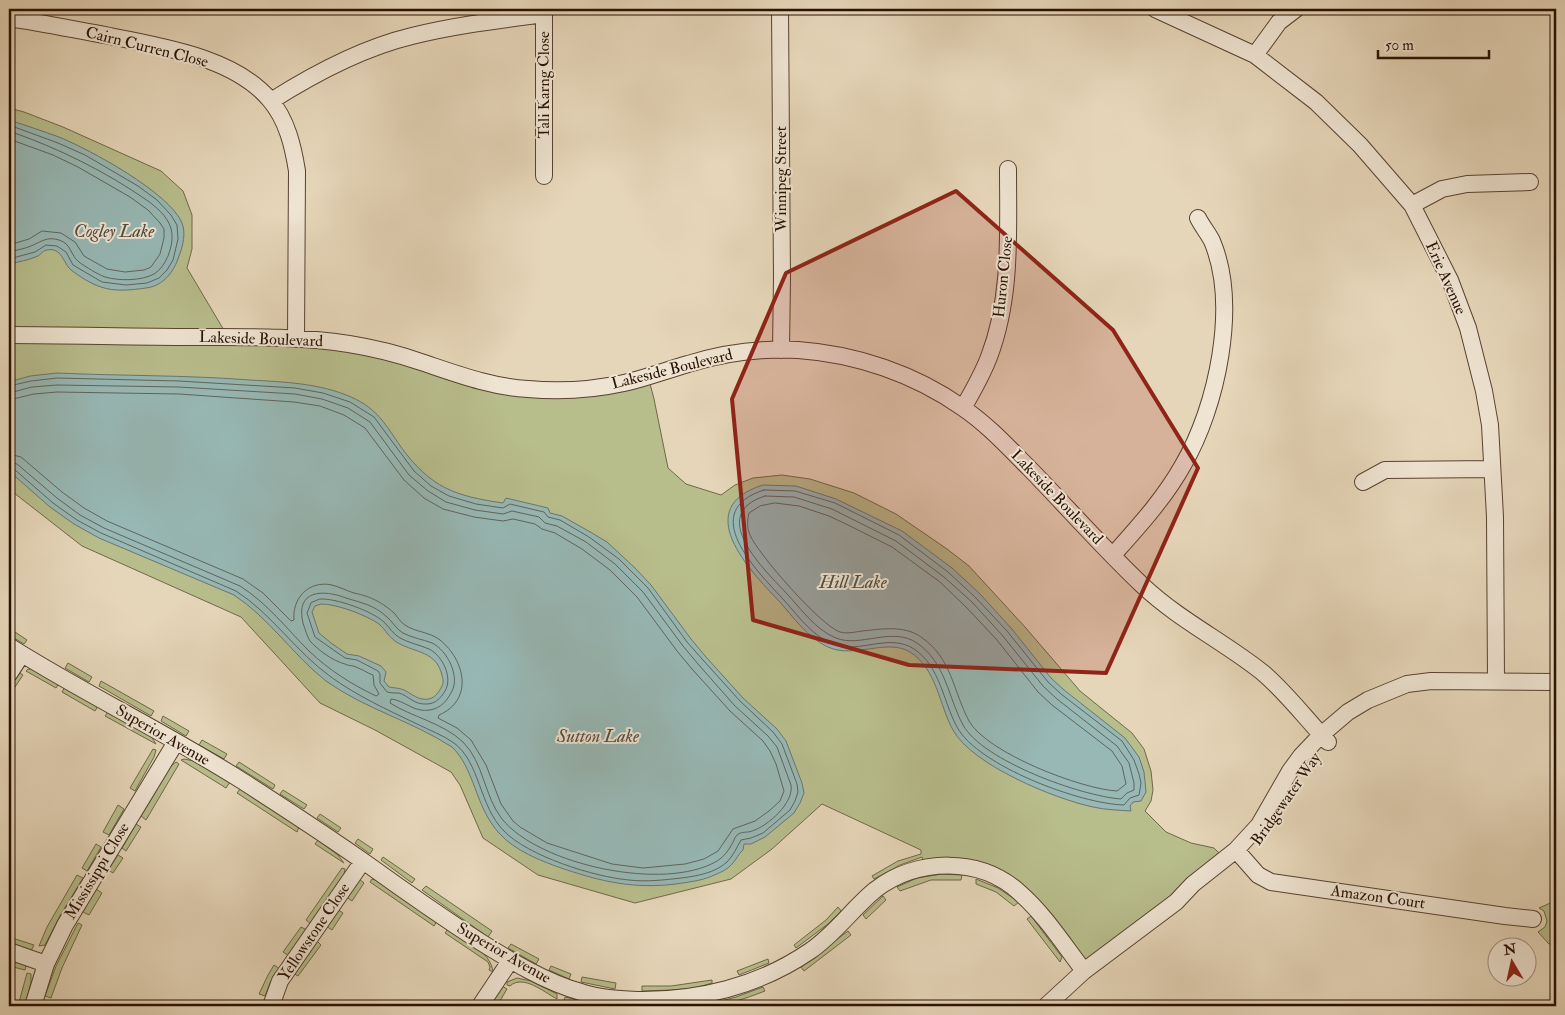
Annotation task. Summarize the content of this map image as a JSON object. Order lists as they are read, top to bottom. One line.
{"streets":{"street":["Cairn Curren Close","Tali Karng Close","Winnipeg Street","Huron Close","Erie Avenue","Lakeside Boulevard","Superior Avenue","Bridgewater Way","Mississippi Close","Amazon Court","Yellowstone Close"]},"crossings":[["Cairn Curren Close","Tali Karng Close"],["Cairn Curren Close","Lakeside Boulevard"],["Winnipeg Street","Lakeside Boulevard"],["Huron Close","Lakeside Boulevard"],["Erie Avenue","Bridgewater Way"],["Lakeside Boulevard","Bridgewater Way"],["Superior Avenue","Bridgewater Way"],["Superior Avenue","Mississippi Close"],["Superior Avenue","Yellowstone Close"],["Bridgewater Way","Amazon Court"]],"water":["Cogley Lake","Hill Lake","Sutton Lake"],"scale_bar":"50 m","north":"top"}
